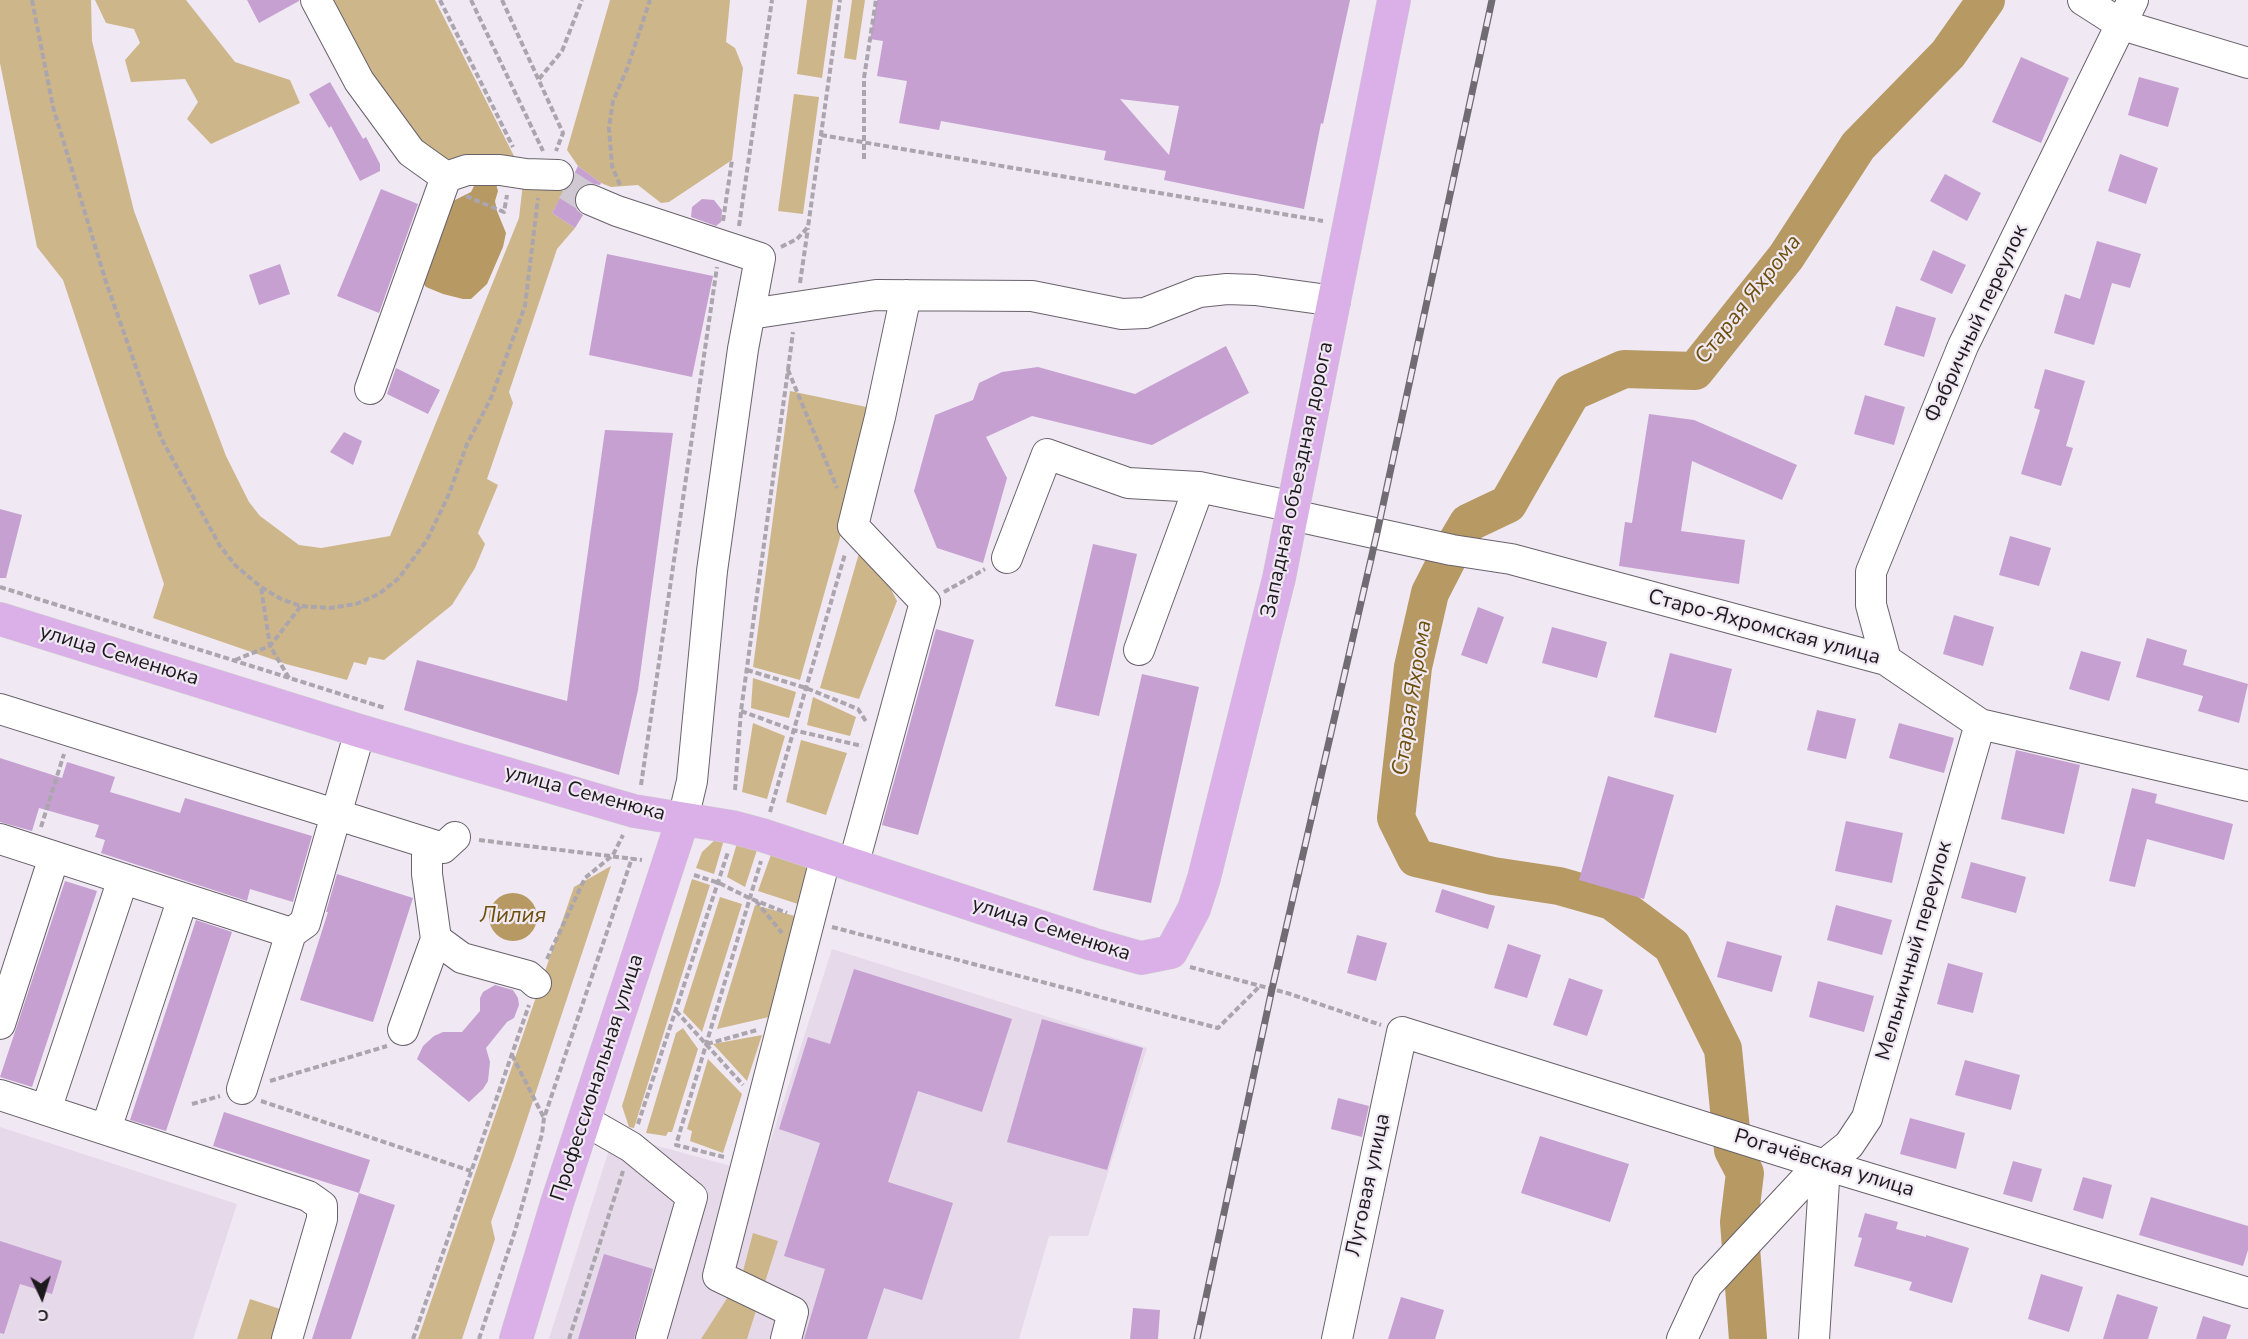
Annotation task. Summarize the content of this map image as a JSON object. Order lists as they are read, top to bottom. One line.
{"streets":{"main road":["Западная объездная дорога","улица Семенюка","Профессиональная улица"],"street":["Фабричный переулок","Старо-Яхромская улица","Мельничный переулок","Рогачёвская улица","Луговая улица"]},"crossings":[["Фабричный переулок","Старо-Яхромская улица"],["Западная объездная дорога","Старо-Яхромская улица"],["Западная объездная дорога","улица Семенюка"],["Старо-Яхромская улица","Мельничный переулок"],["улица Семенюка","Профессиональная улица"],["Мельничный переулок","Рогачёвская улица"],["Рогачёвская улица","Луговая улица"]],"water":["Старая Яхрома","Лилия"],"north":"bottom"}
